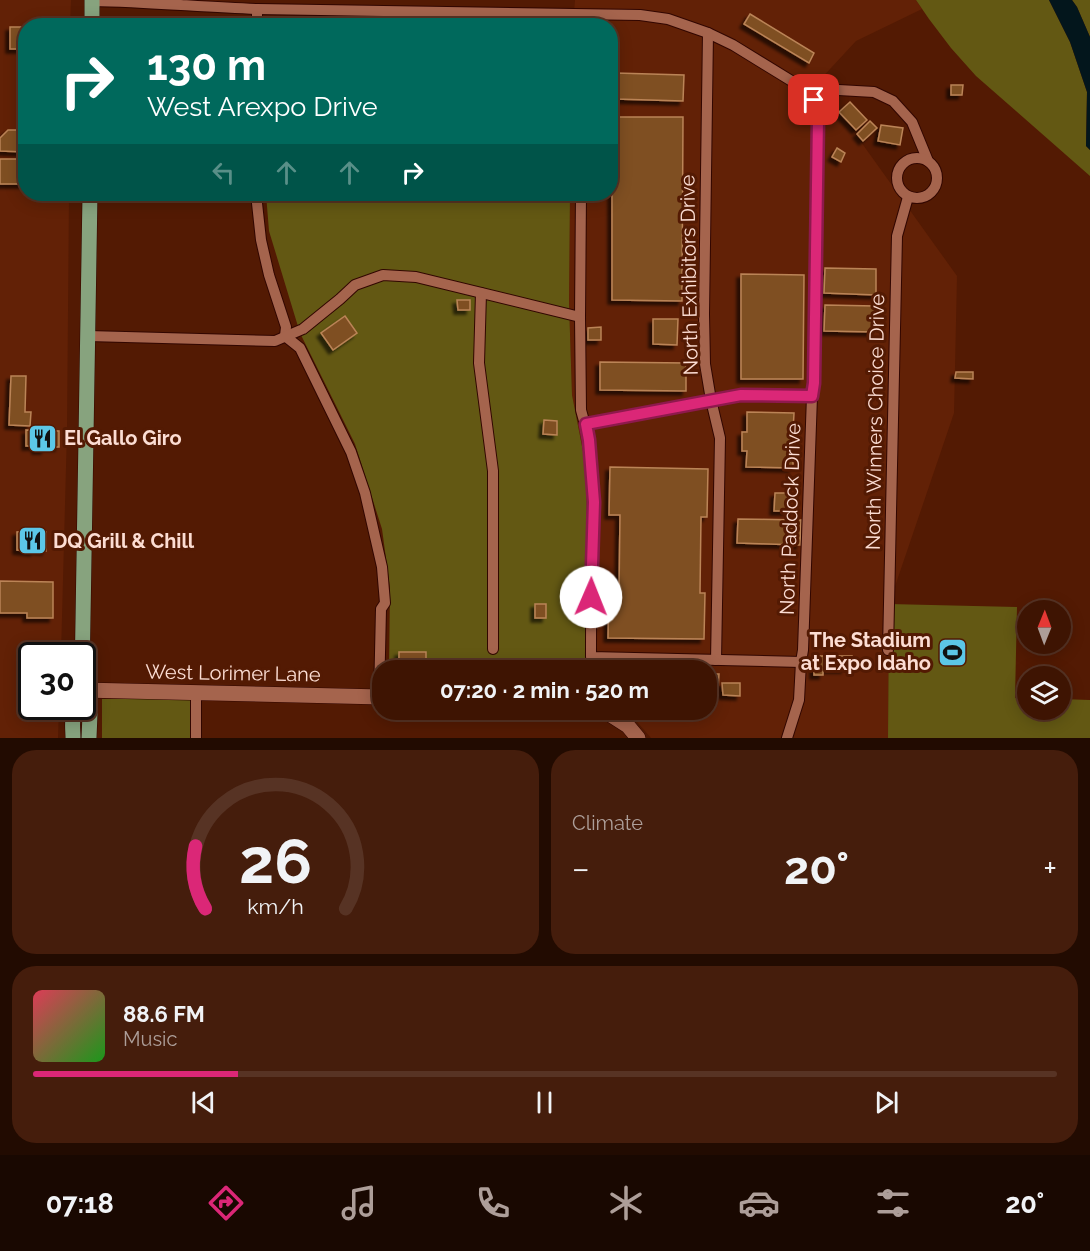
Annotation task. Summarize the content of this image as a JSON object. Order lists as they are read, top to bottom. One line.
{"streets":{"street":["North Exhibitors Drive","North Winners Choice Drive","North Paddock Drive","West Lorimer Lane"]},"places":{"restaurant":["El Gallo Giro","DQ Grill & Chill"],"sports":["The Stadium at Expo Idaho"]},"north":"top","page":{"turn":["130 m","West Arexpo Drive"],"limit":"30","trip":"07:20 · 2 min · 520 m","tile":"Climate","heat":["−","20°","+"],"song":["88.6 FM","Music"],"tabs":["07:18","20°"],"gauge":["26","km/h"]}}
